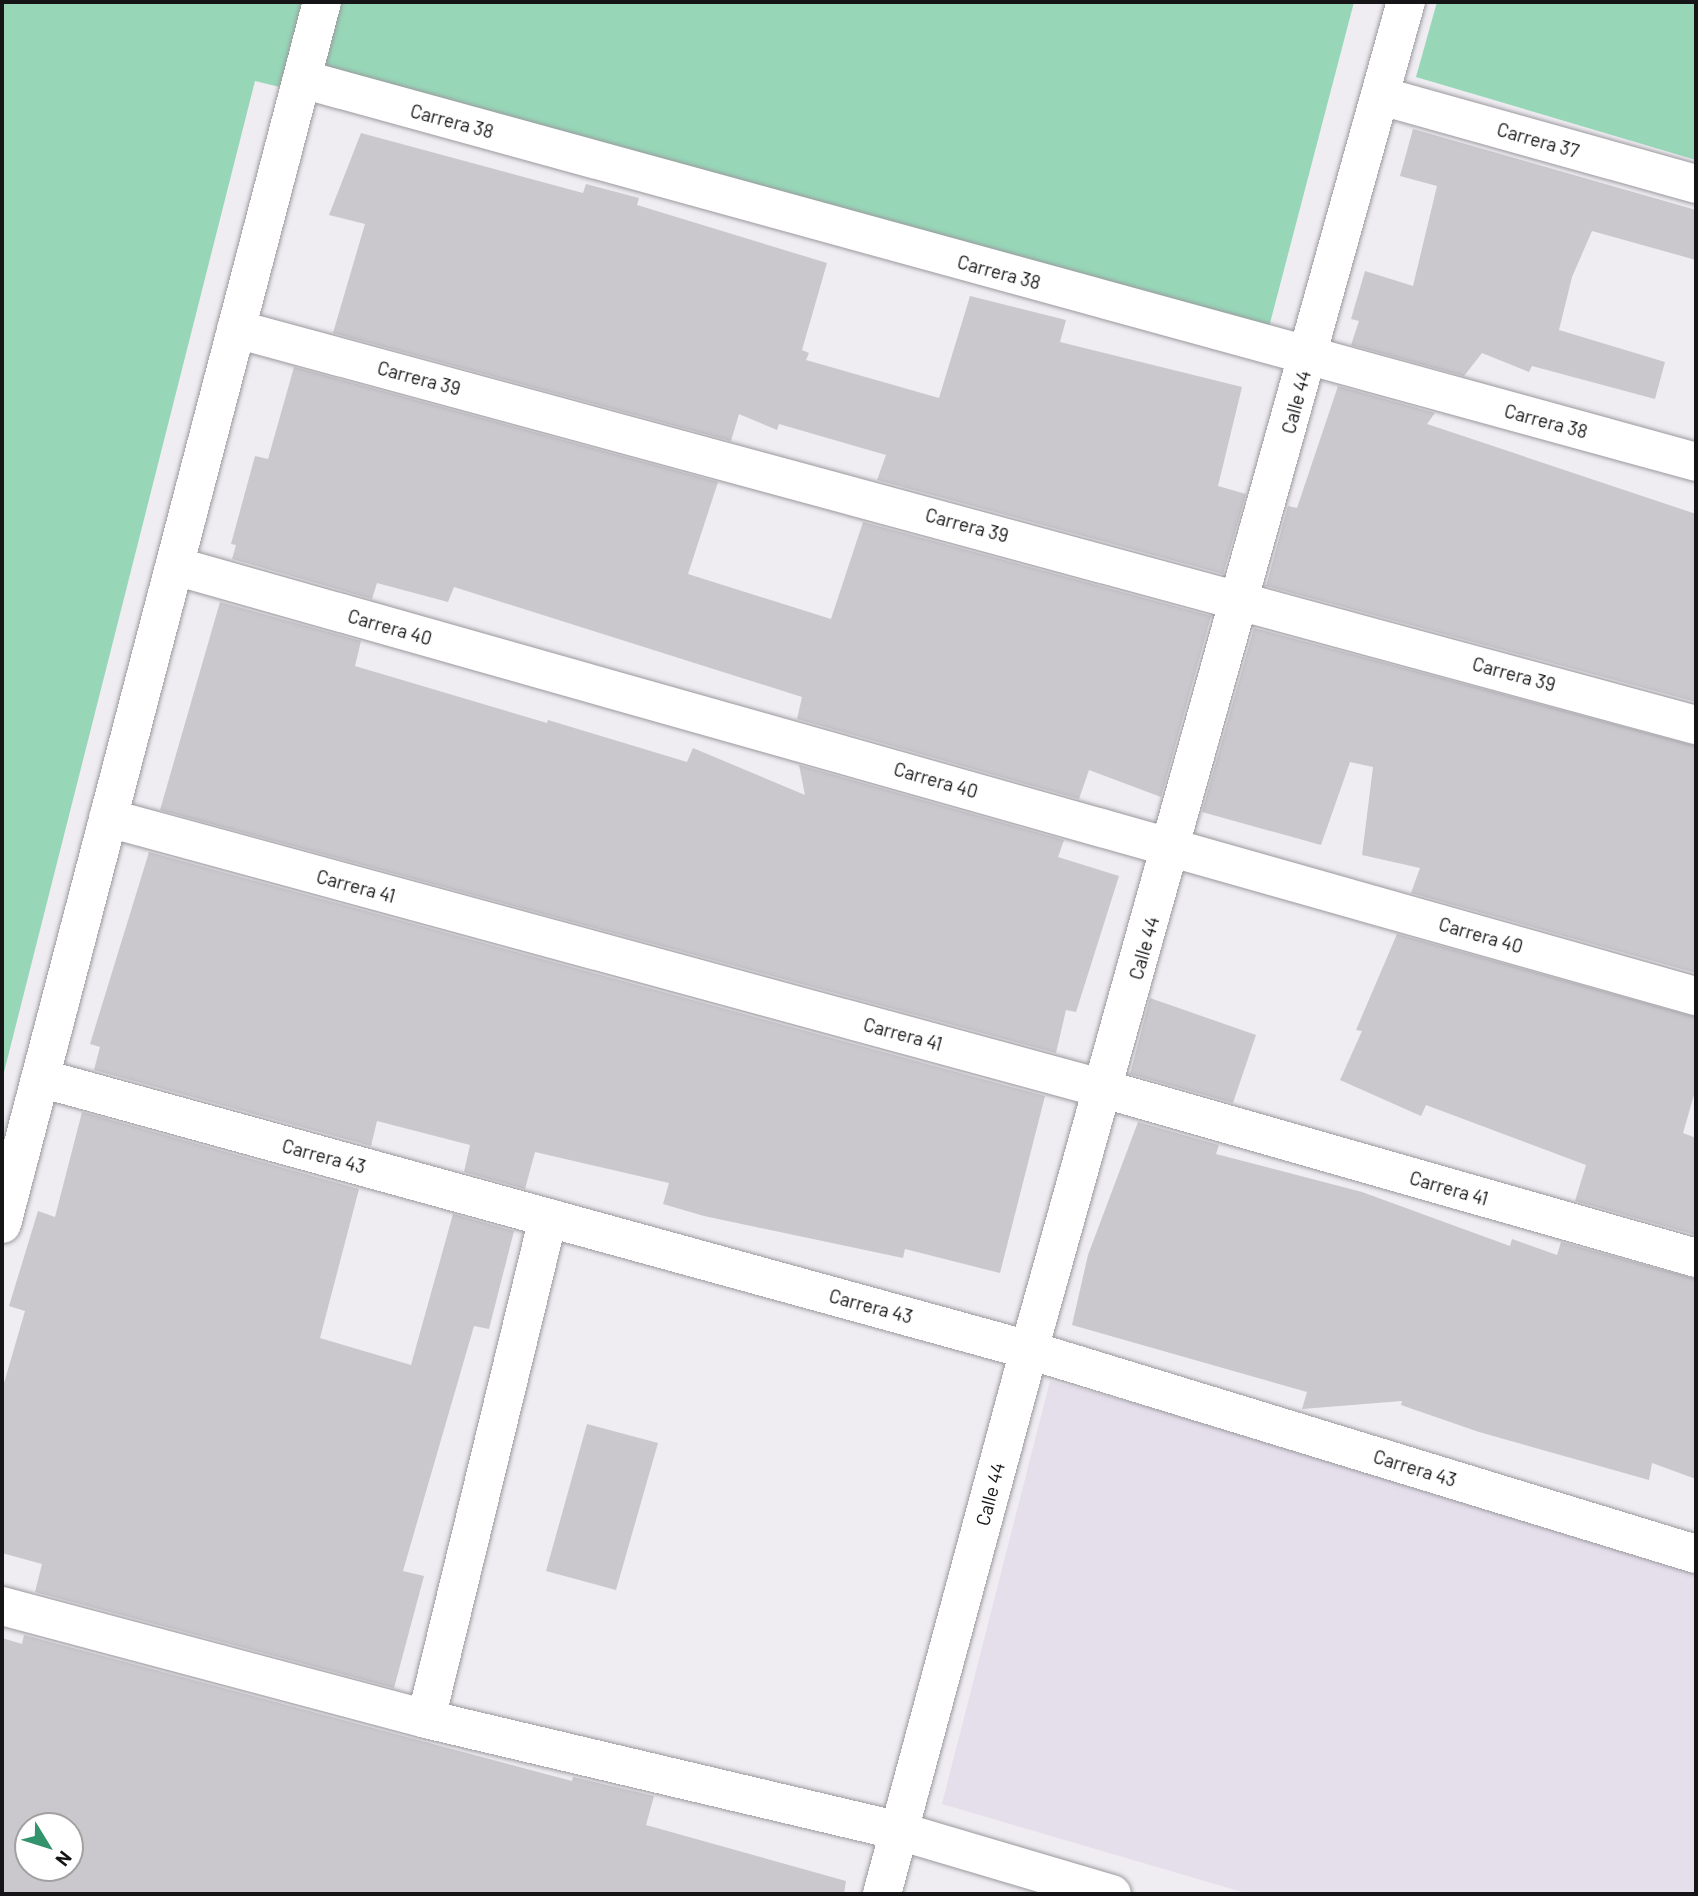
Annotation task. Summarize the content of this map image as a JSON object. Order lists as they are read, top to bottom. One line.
{"streets":{"street":["Carrera 38","Carrera 37","Carrera 39","Calle 44","Carrera 40","Carrera 41","Carrera 43"]},"crossings":[["Carrera 38","Calle 44"],["Carrera 37","Calle 44"],["Carrera 39","Calle 44"],["Calle 44","Carrera 40"],["Calle 44","Carrera 41"],["Calle 44","Carrera 43"]],"north":"bottom right"}
